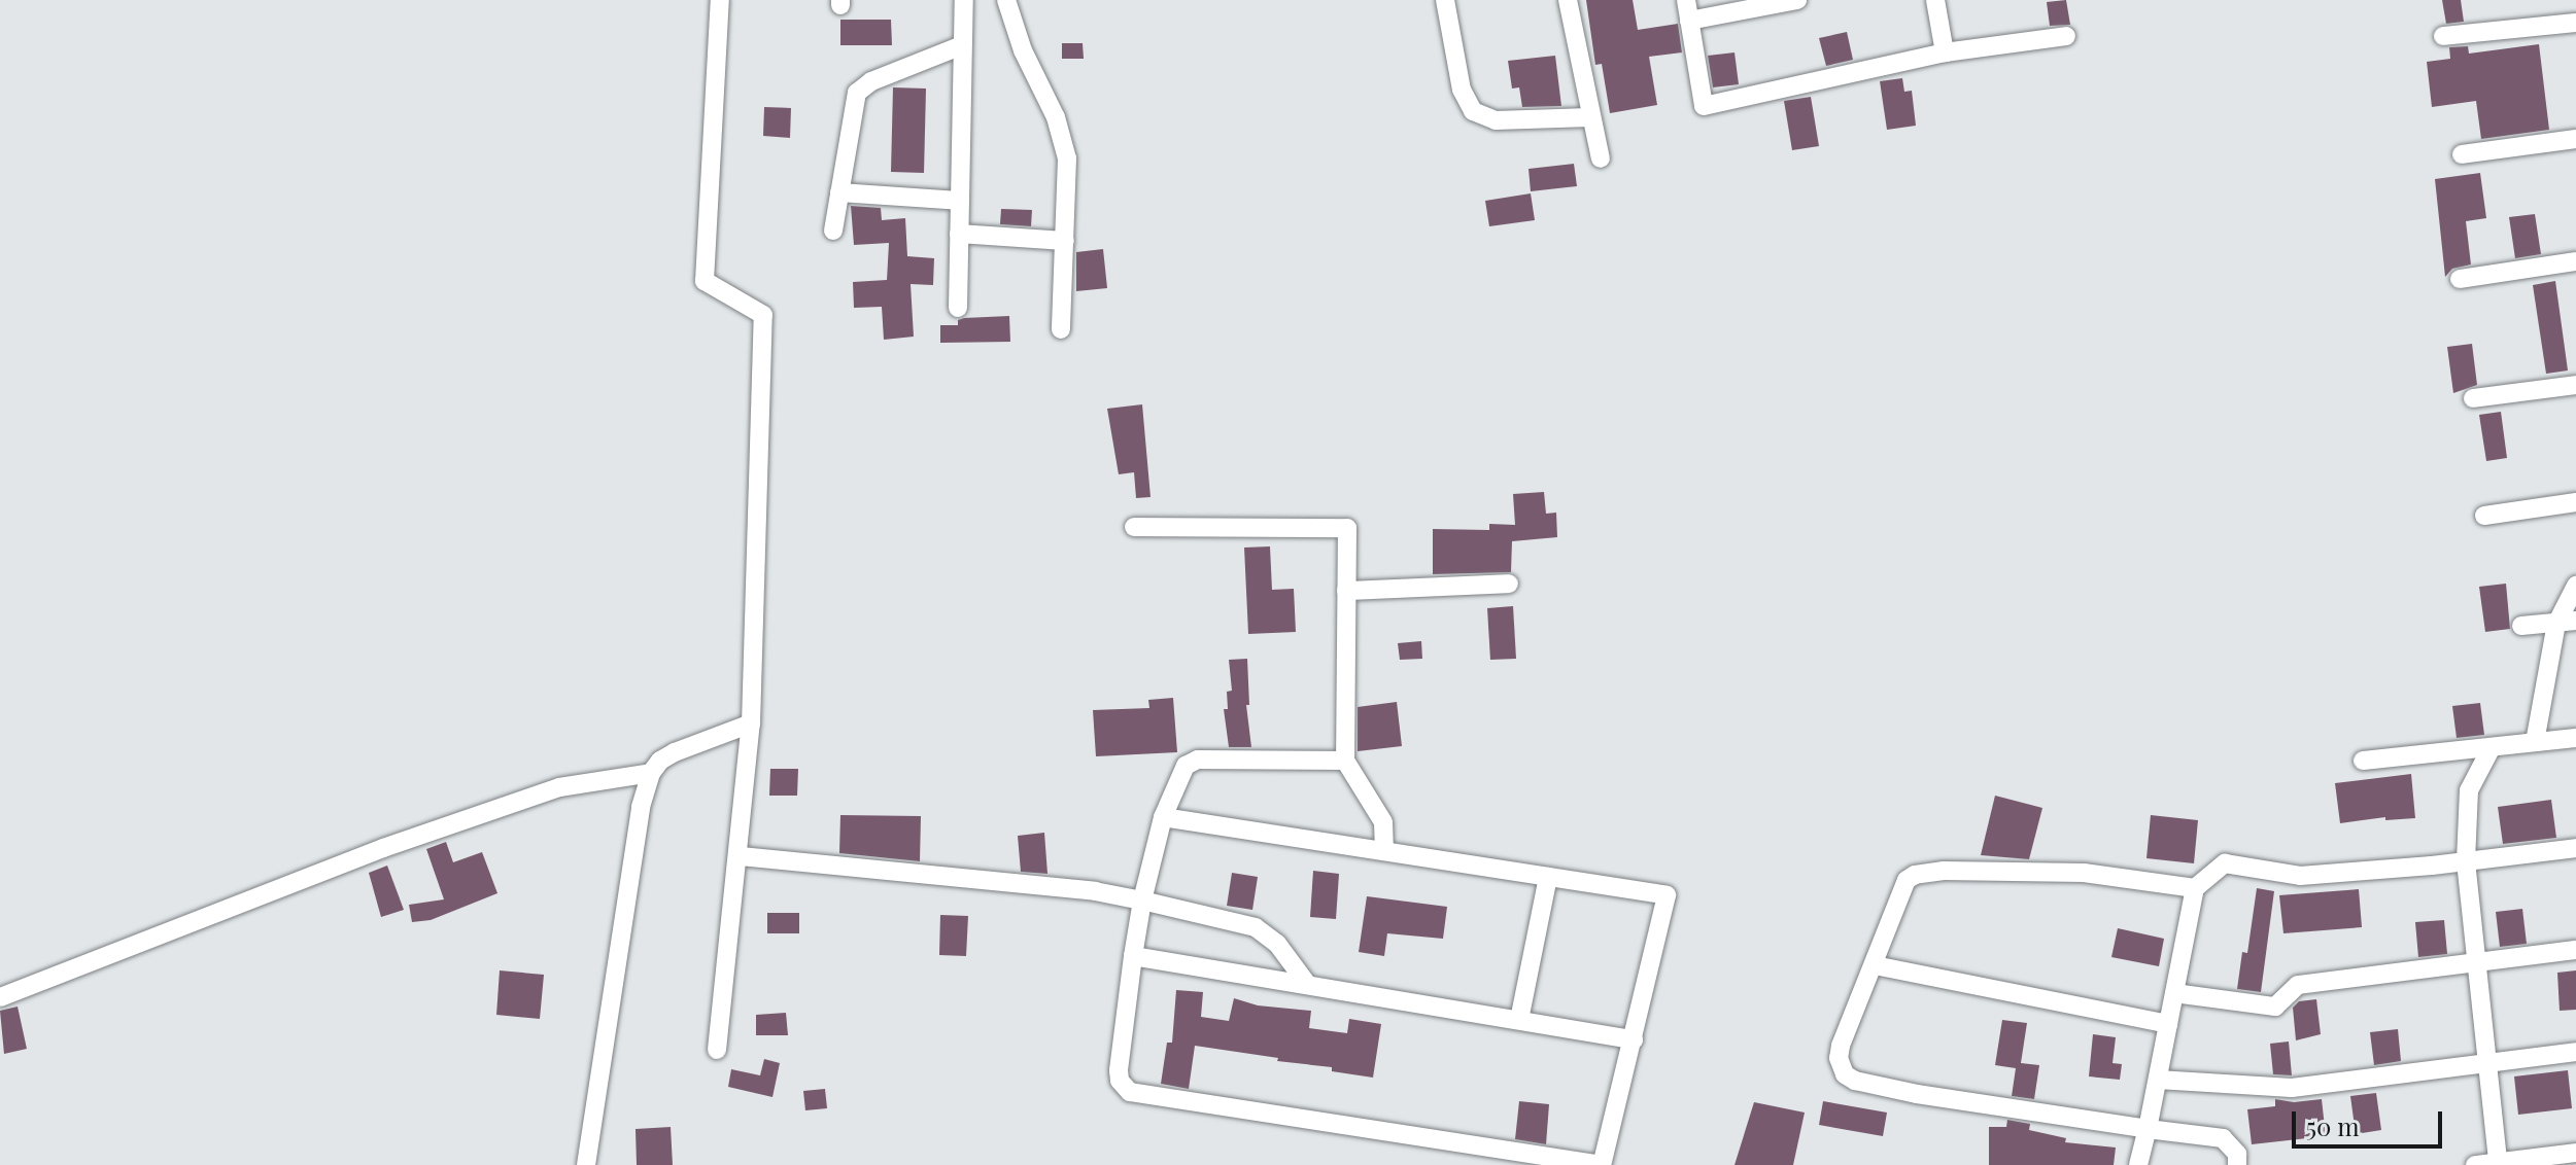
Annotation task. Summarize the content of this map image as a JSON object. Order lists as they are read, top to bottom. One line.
{"scale_bar":"50 m"}
